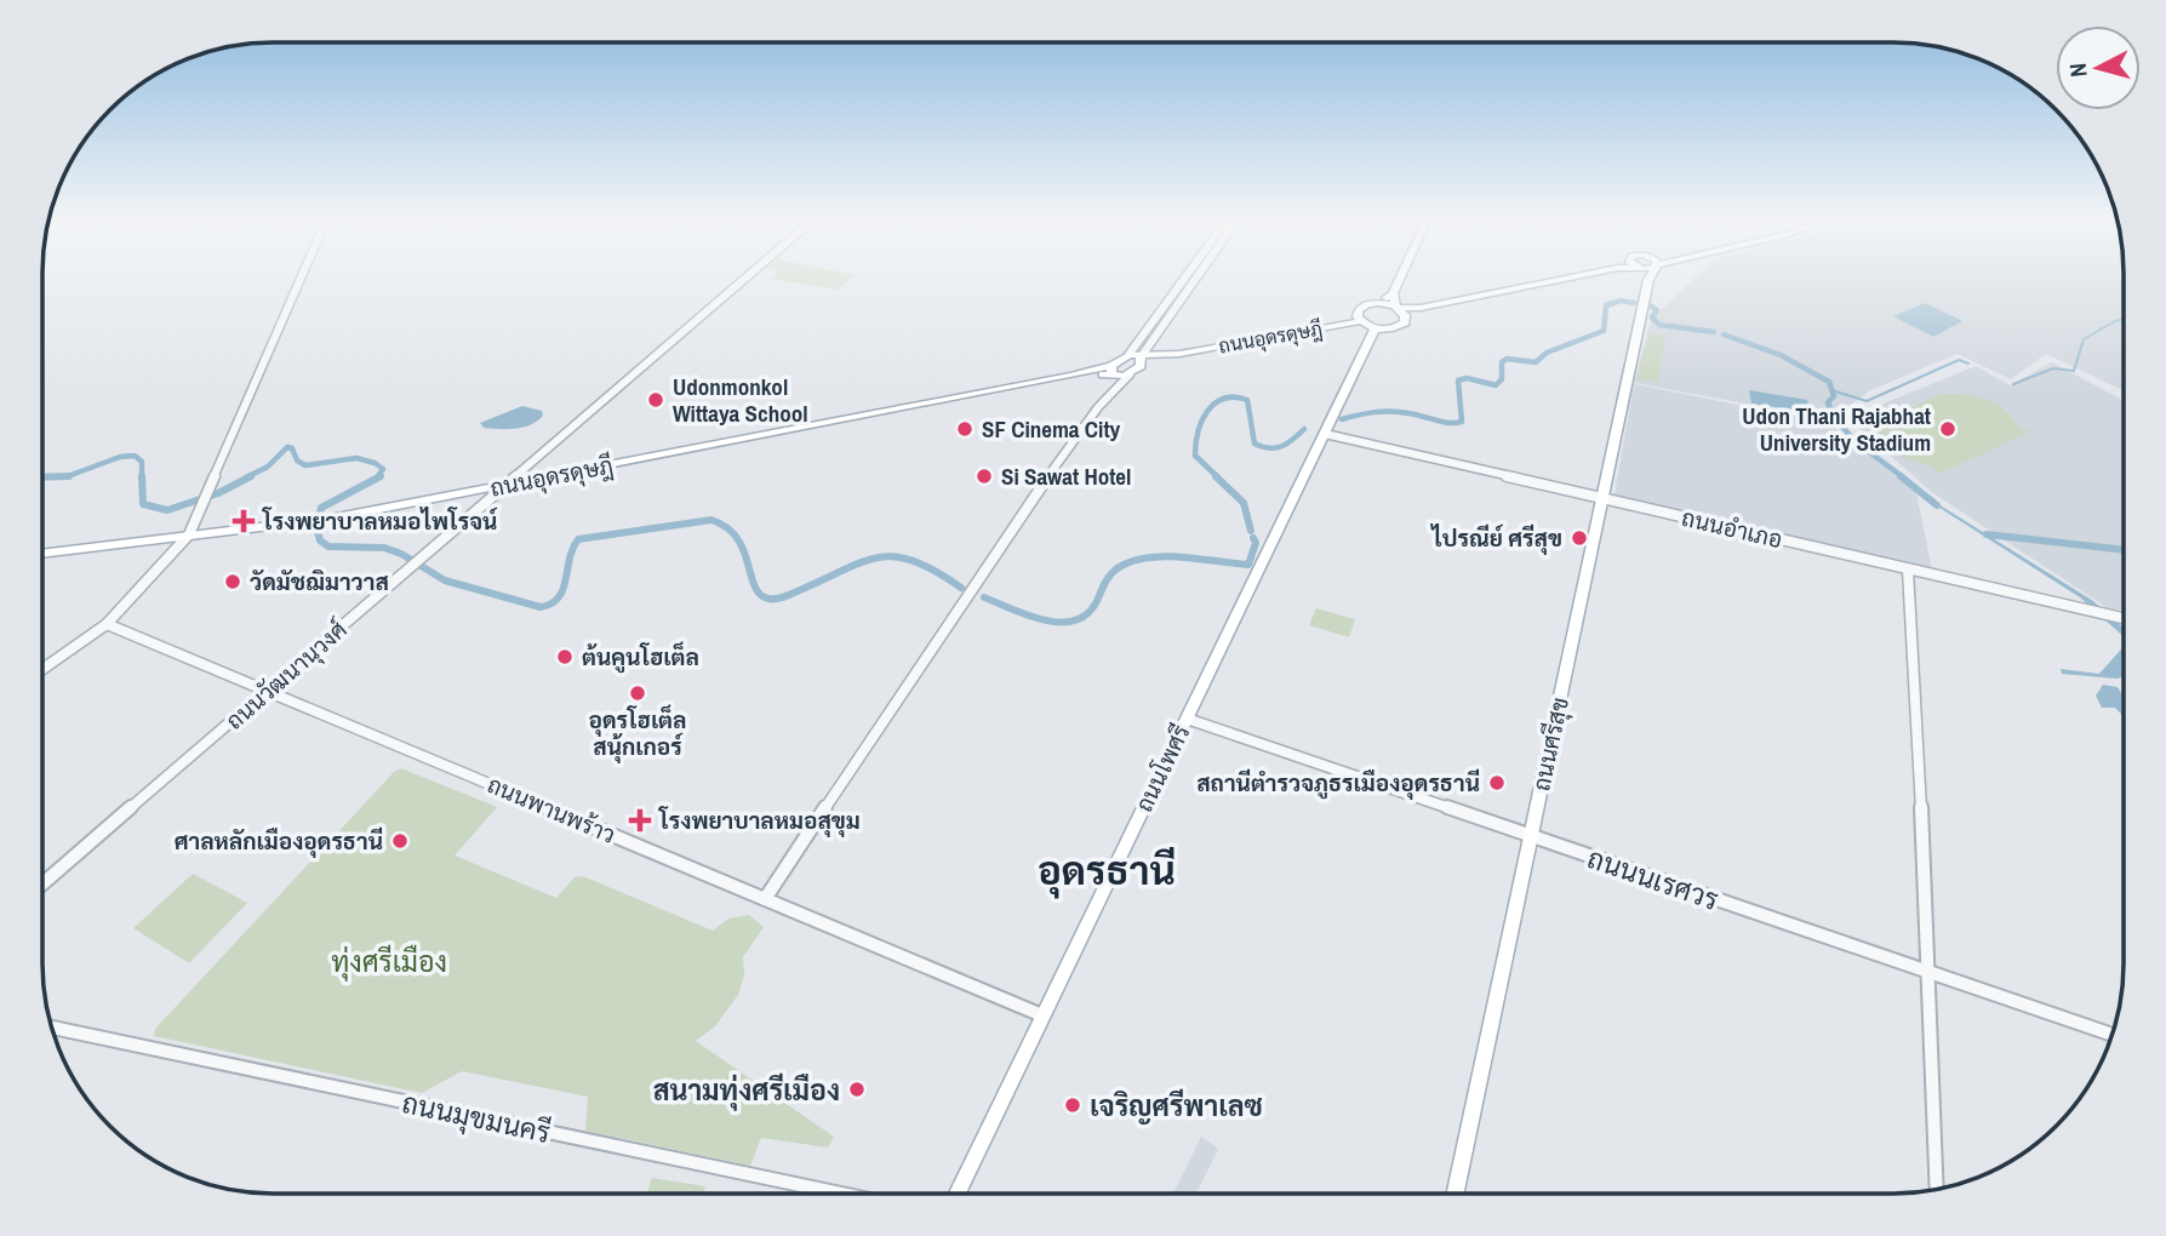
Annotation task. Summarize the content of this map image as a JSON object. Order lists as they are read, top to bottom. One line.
{"streets":{"main road":["ถนนอุดรดุษฎี","ถนนศรีสุข","ถนนโพศรี"],"street":["ถนนอำเภอ","ถนนวัฒนานุวงศ์","ถนนพานพร้าว","ถนนนเรศวร","ถนนมุขมนครี"]},"crossings":[["ถนนอุดรดุษฎี","ถนนวัฒนานุวงศ์"],["ถนนอำเภอ","ถนนศรีสุข"],["ถนนอำเภอ","ถนนโพศรี"],["ถนนวัฒนานุวงศ์","ถนนพานพร้าว"],["ถนนศรีสุข","ถนนนเรศวร"],["ถนนโพศรี","ถนนพานพร้าว"],["ถนนโพศรี","ถนนนเรศวร"]],"districts":["อุดรธานี"],"parks":["ทุ่งศรีเมือง"],"places":{"other":["Udonmonkol Wittaya School","SF Cinema City","Udon Thani Rajabhat University Stadium","Si Sawat Hotel","ไปรณีย์ ศรีสุข","วัดมัชฌิมาวาส","ต้นคูนโฮเต็ล","อุดรโฮเต็ล สนุ้กเกอร์","สถานีตำรวจภูธรเมืองอุดรธานี","ศาลหลักเมืองอุดรธานี","สนามทุ่งศรีเมือง","เจริญศรีพาเลซ"],"health":["โรงพยาบาลหมอไพโรจน์","โรงพยาบาลหมอสุขุม"]},"north":"left"}
